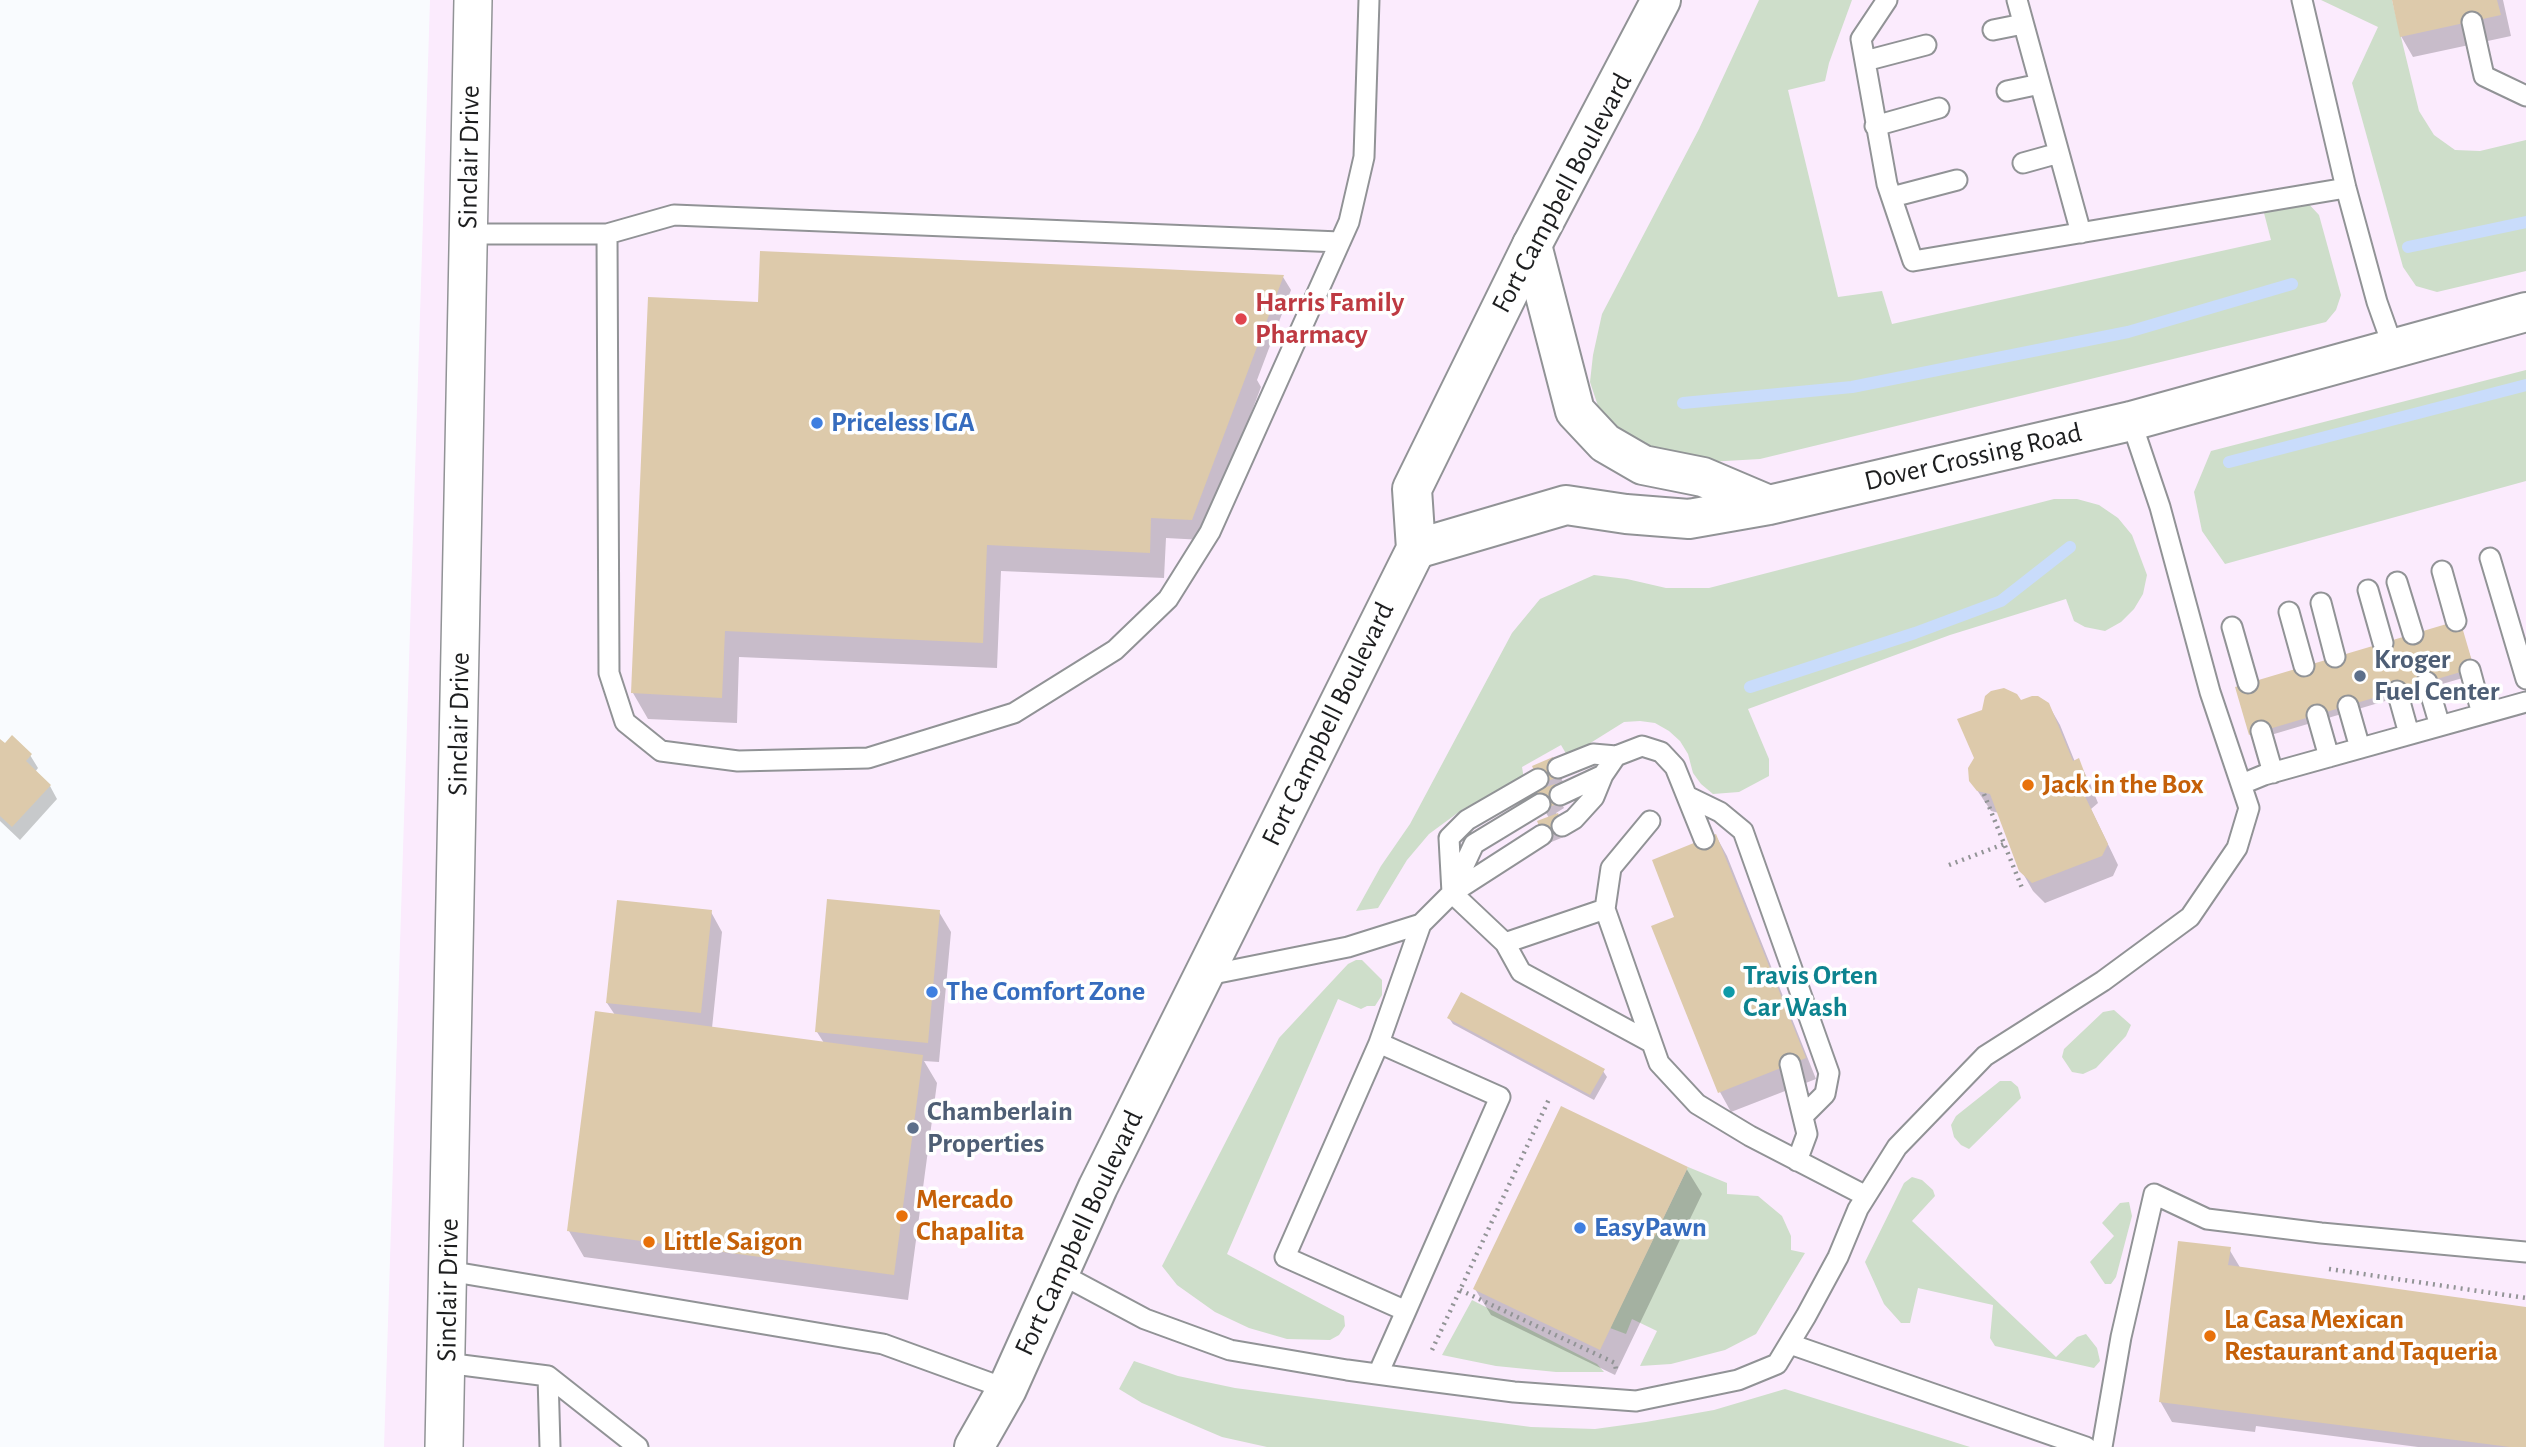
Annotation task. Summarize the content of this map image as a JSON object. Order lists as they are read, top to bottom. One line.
{"streets":{"main road":["Fort Campbell Boulevard","Dover Crossing Road"],"street":["Sinclair Drive"]},"crossings":[["Fort Campbell Boulevard","Dover Crossing Road"]],"places":["Harris Family Pharmacy","Priceless IGA","Kroger Fuel Center","Jack in the Box","The Comfort Zone","Travis Orten Car Wash","Chamberlain Properties","Mercado Chapalita","EasyPawn","Little Saigon","La Casa Mexican Restaurant and Taqueria"]}
